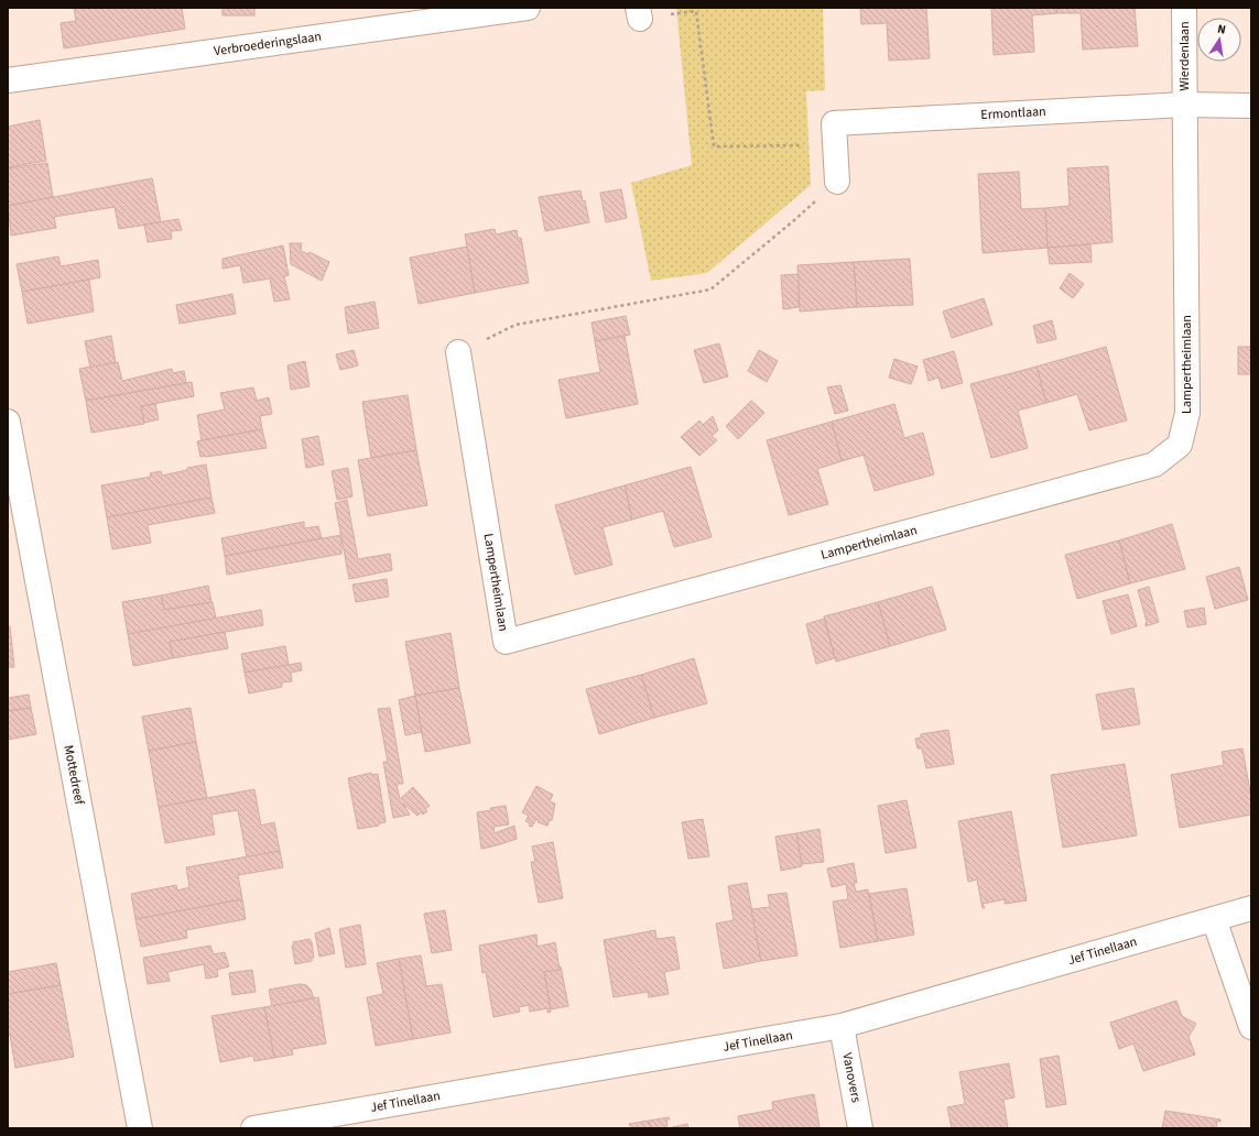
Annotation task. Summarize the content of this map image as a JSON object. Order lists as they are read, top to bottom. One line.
{"streets":{"street":["Verbroederingslaan","Wierdenlaan","Ermontlaan","Lampertheimlaan","Mottedreef","Jef Tinellaan","Vanovers"]},"crossings":[["Wierdenlaan","Ermontlaan"],["Wierdenlaan","Lampertheimlaan"],["Ermontlaan","Lampertheimlaan"],["Jef Tinellaan","Vanovers"]],"north":"top"}
